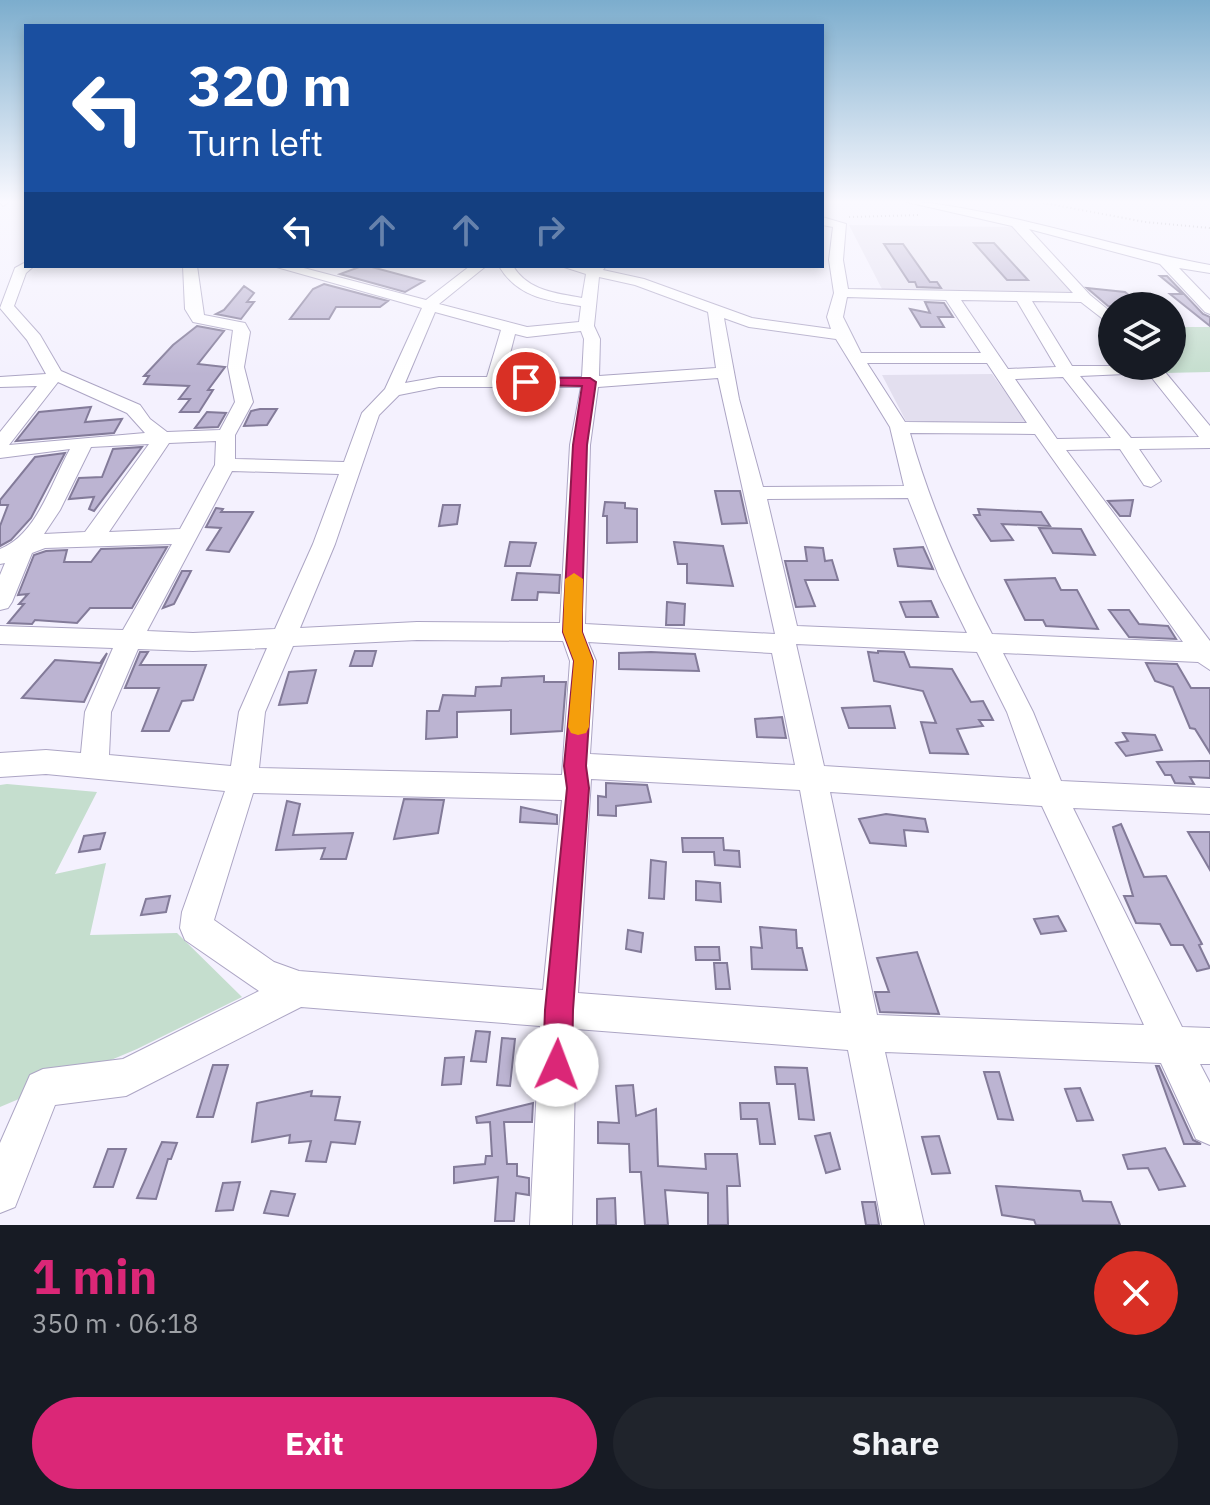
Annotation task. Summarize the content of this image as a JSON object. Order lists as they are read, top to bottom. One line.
{"page":{"turn":["320 m","Turn left"],"heading":["1 min","350 m · 06:18"],"buttons":["Exit","Share"]}}
